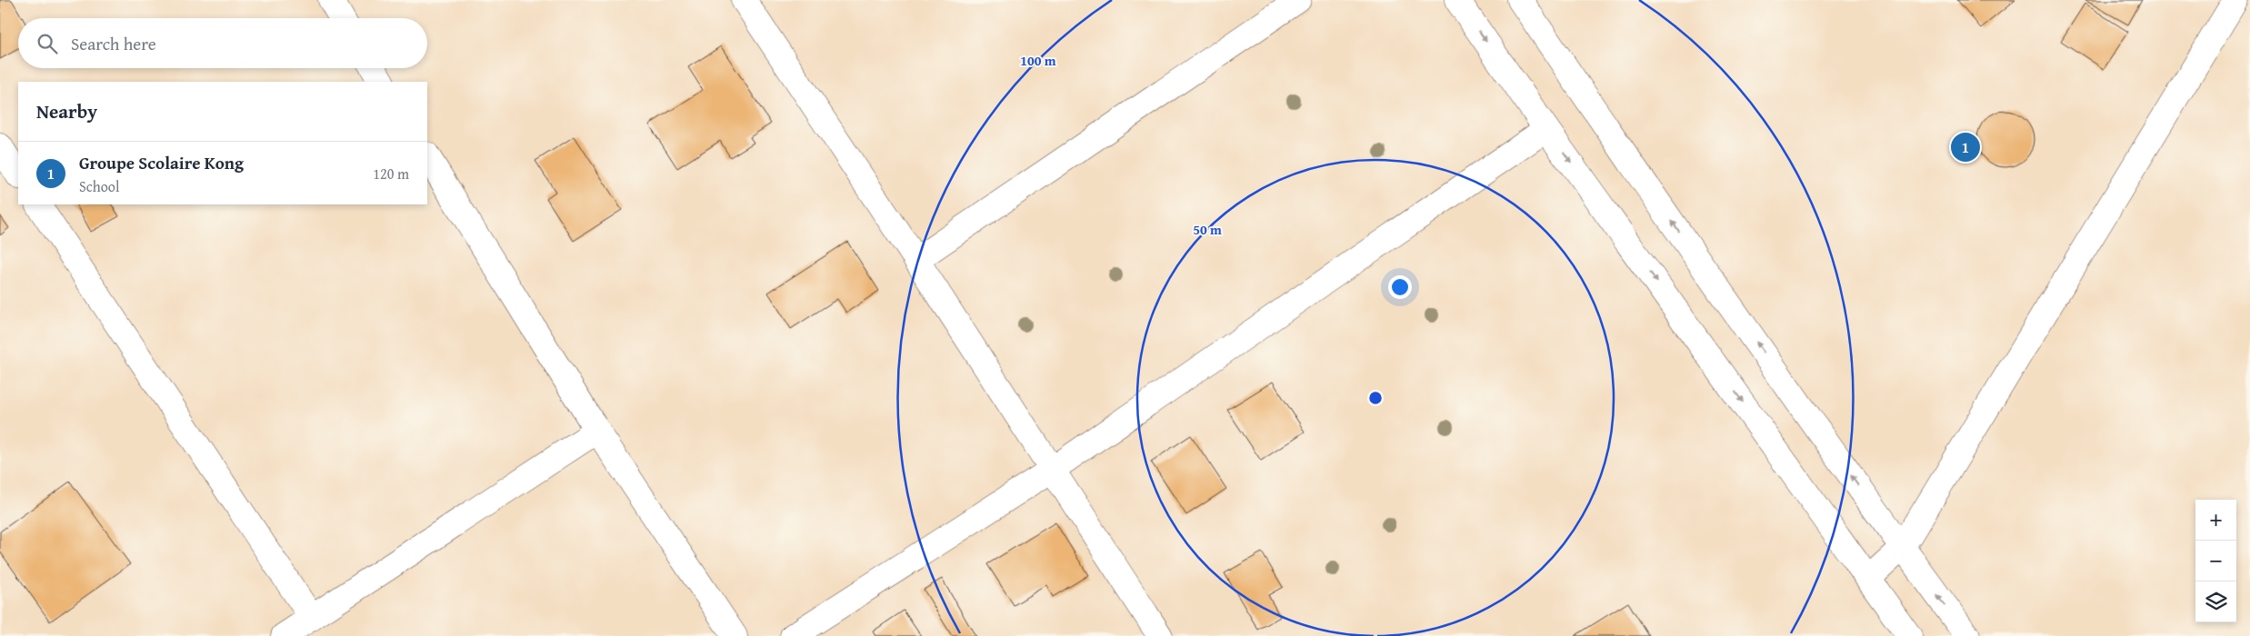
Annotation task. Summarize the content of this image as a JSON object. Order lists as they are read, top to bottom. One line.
{"page":{"search":"Search here","heading":"Nearby","pins":"1","list":[{"mark":"1","name":"Groupe Scolaire Kong","note":"School","value":"120 m"}],"map_buttons":["+","−"]},"rings":["100 m","50 m"]}
